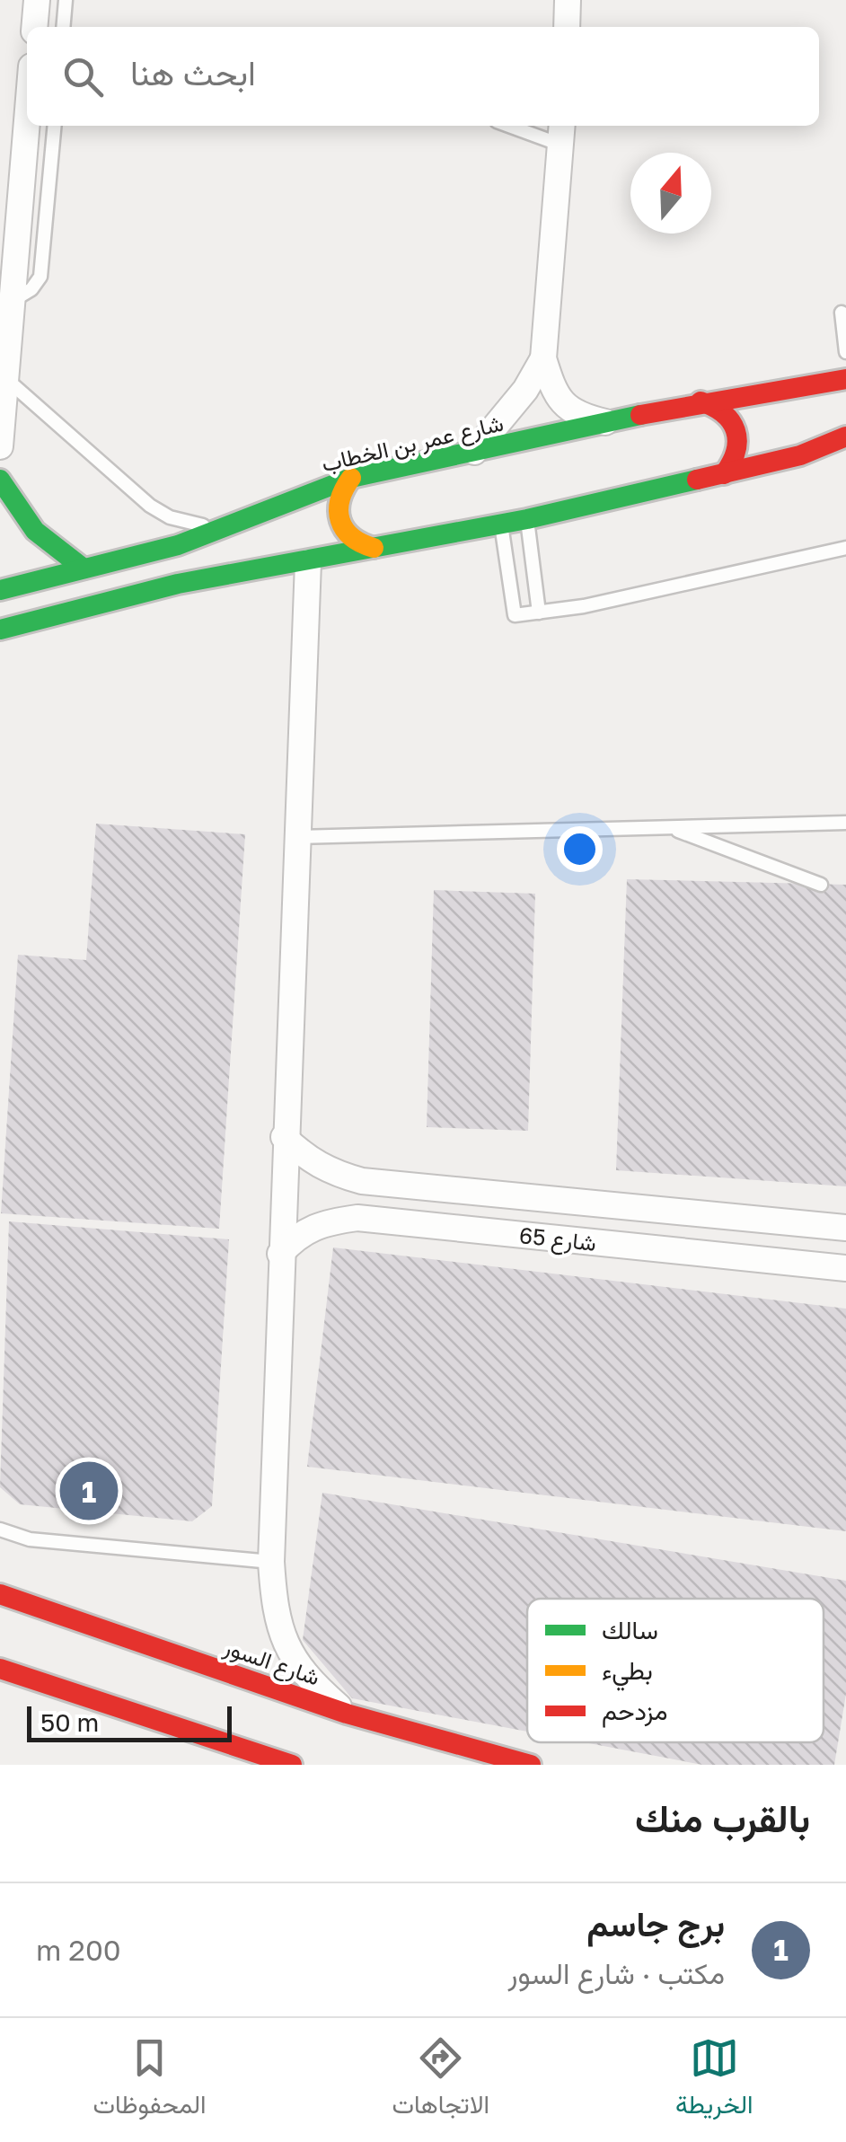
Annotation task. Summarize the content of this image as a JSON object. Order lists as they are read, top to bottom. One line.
{"streets":{"street":["شارع عمر بن الخطاب","شارع 65","شارع السور"]},"legend":["سالك","بطيء","مزدحم"],"scale_bar":"50 m","north":"top","page":{"search":"ابحث هنا","pins":"1","scale":"50 m","heading":"بالقرب منك","list":[{"mark":"1","name":"برج جاسم","note":"مكتب · شارع السور","value":"200 m"}],"nav":["الخريطة","الاتجاهات","المحفوظات"]}}
